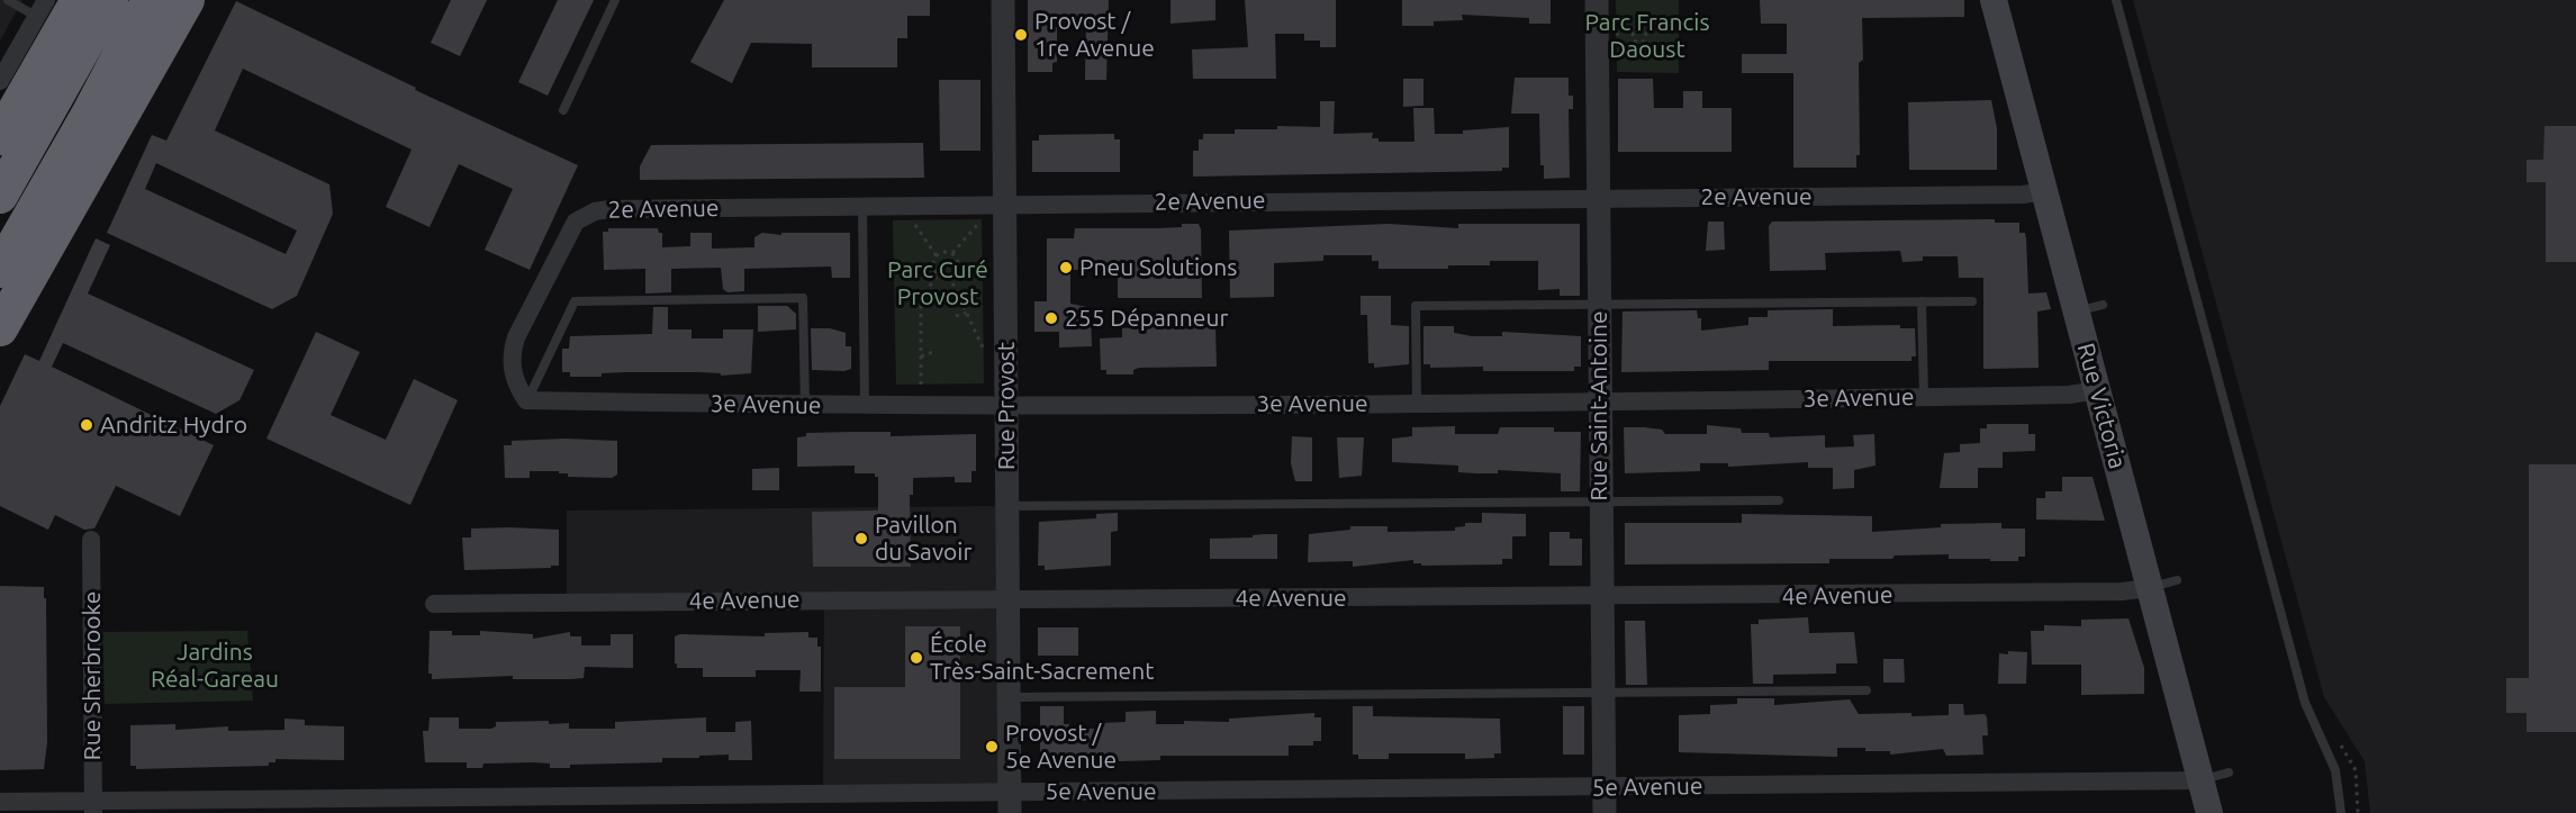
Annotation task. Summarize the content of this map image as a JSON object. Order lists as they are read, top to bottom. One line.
{"streets":{"main road":["Rue Victoria"],"street":["2e Avenue","3e Avenue","Rue Provost","Rue Saint-Antoine","4e Avenue","Rue Sherbrooke","5e Avenue"]},"crossings":[["2e Avenue","3e Avenue"],["2e Avenue","Rue Provost"],["2e Avenue","Rue Saint-Antoine"],["2e Avenue","Rue Victoria"],["3e Avenue","Rue Provost"],["3e Avenue","Rue Saint-Antoine"],["3e Avenue","Rue Victoria"],["Rue Provost","4e Avenue"],["Rue Provost","5e Avenue"],["Rue Saint-Antoine","4e Avenue"],["Rue Saint-Antoine","5e Avenue"],["Rue Victoria","4e Avenue"],["Rue Victoria","5e Avenue"],["Rue Sherbrooke","5e Avenue"]],"parks":["Parc Francis Daoust","Parc Curé Provost","Jardins Réal-Gareau"],"places":["Provost / 1re Avenue","Pneu Solutions","255 Dépanneur","Andritz Hydro","Pavillon du Savoir","École Très-Saint-Sacrement","Provost / 5e Avenue"]}
